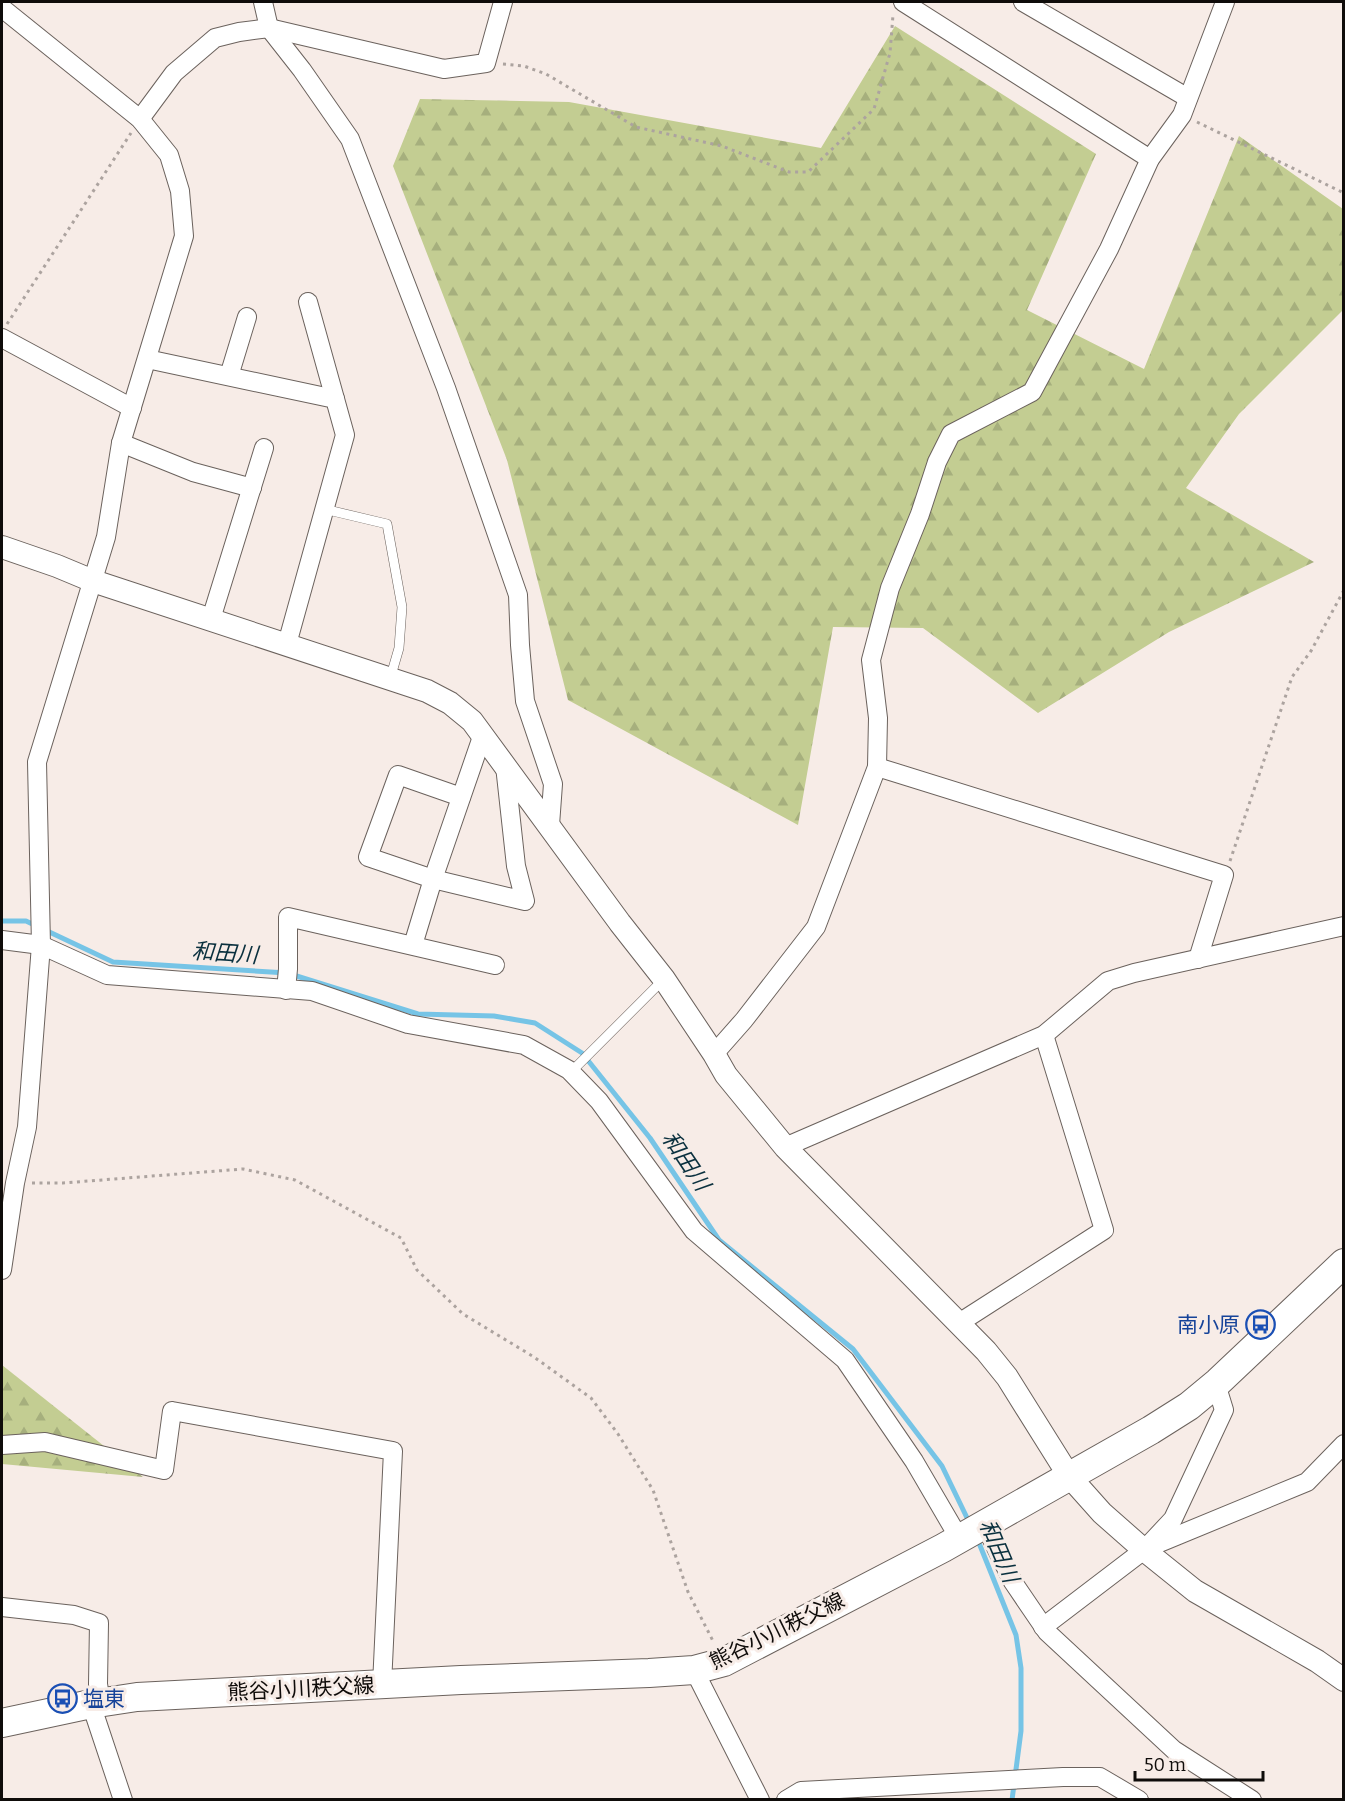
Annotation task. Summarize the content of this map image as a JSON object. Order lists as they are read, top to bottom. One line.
{"streets":{"main road":["熊谷小川秩父線"]},"water":["和田川"],"places":{"bus stop":["南小原","塩東"]},"scale_bar":"50 m"}
